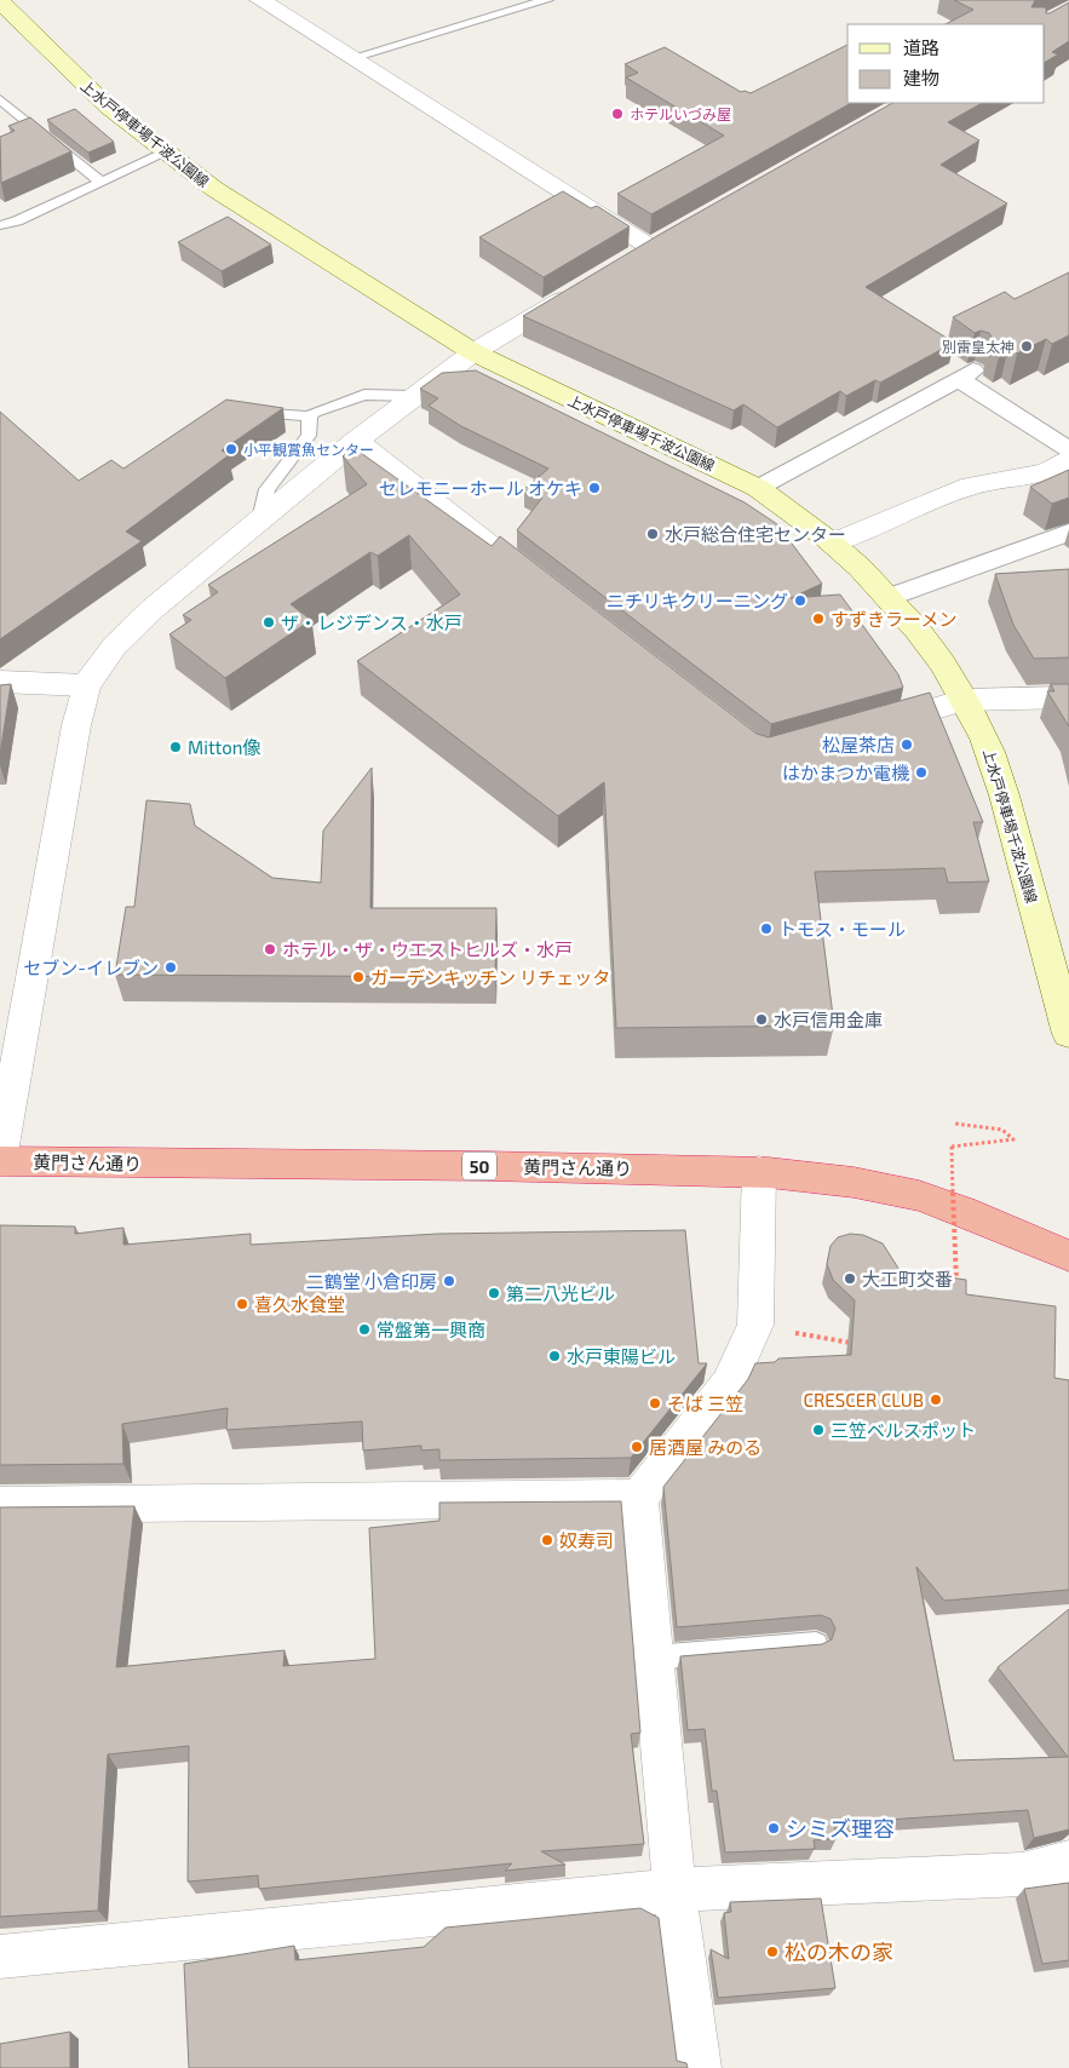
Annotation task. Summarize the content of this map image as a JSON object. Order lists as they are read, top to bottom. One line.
{"streets":{"highway":["黄門さん通り","50"],"main road":["上水戸停車場千波公園線"]},"places":["ホテルいづみ屋","別雷皇太神","小平観賞魚センター","セレモニーホール オケキ","水戸総合住宅センター","ニチリキクリーニング","すずきラーメン","ザ・レジデンス・水戸","松屋茶店","Mitton像","はかまつか電機","トモス・モール","ホテル・ザ・ウエストヒルズ・水戸","セブン-イレブン","ガーデンキッチン リチェッタ","水戸信用金庫","大工町交番","二鶴堂 小倉印房","第二八光ビル","喜久水食堂","常盤第一興商","水戸東陽ビル","CRESCER CLUB","そば 三笠","三笠ベルスポット","居酒屋 みのる","奴寿司","シミズ理容","松の木の家"],"legend":["道路","建物"]}
